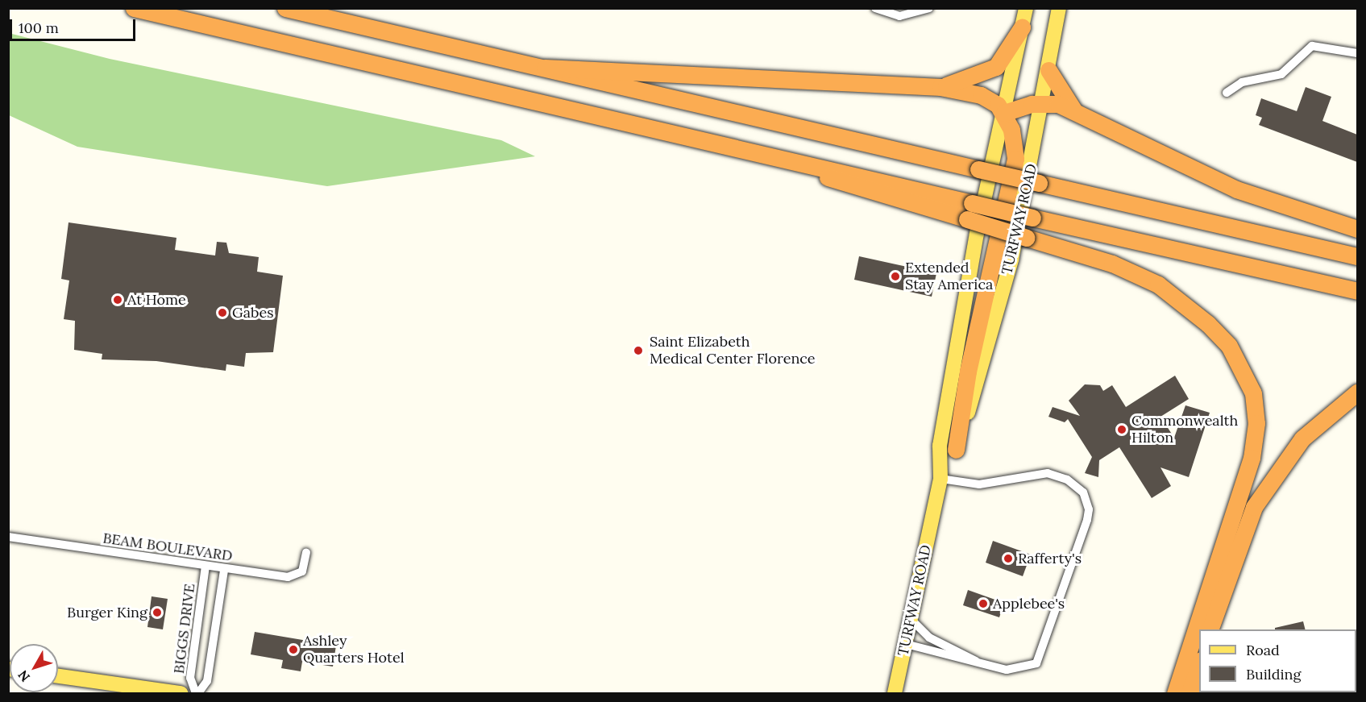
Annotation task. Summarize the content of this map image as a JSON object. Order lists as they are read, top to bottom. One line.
{"streets":{"main road":["TURFWAY ROAD"],"street":["BEAM BOULEVARD","BIGGS DRIVE"]},"crossings":[["BEAM BOULEVARD","BIGGS DRIVE"]],"places":["Extended Stay America","At Home","Gabes","Saint Elizabeth Medical Center Florence","Commonwealth Hilton","Rafferty's","Applebee's","Burger King","Ashley Quarters Hotel"],"legend":["Road","Building"],"scale_bar":"100 m","north":"bottom left"}
